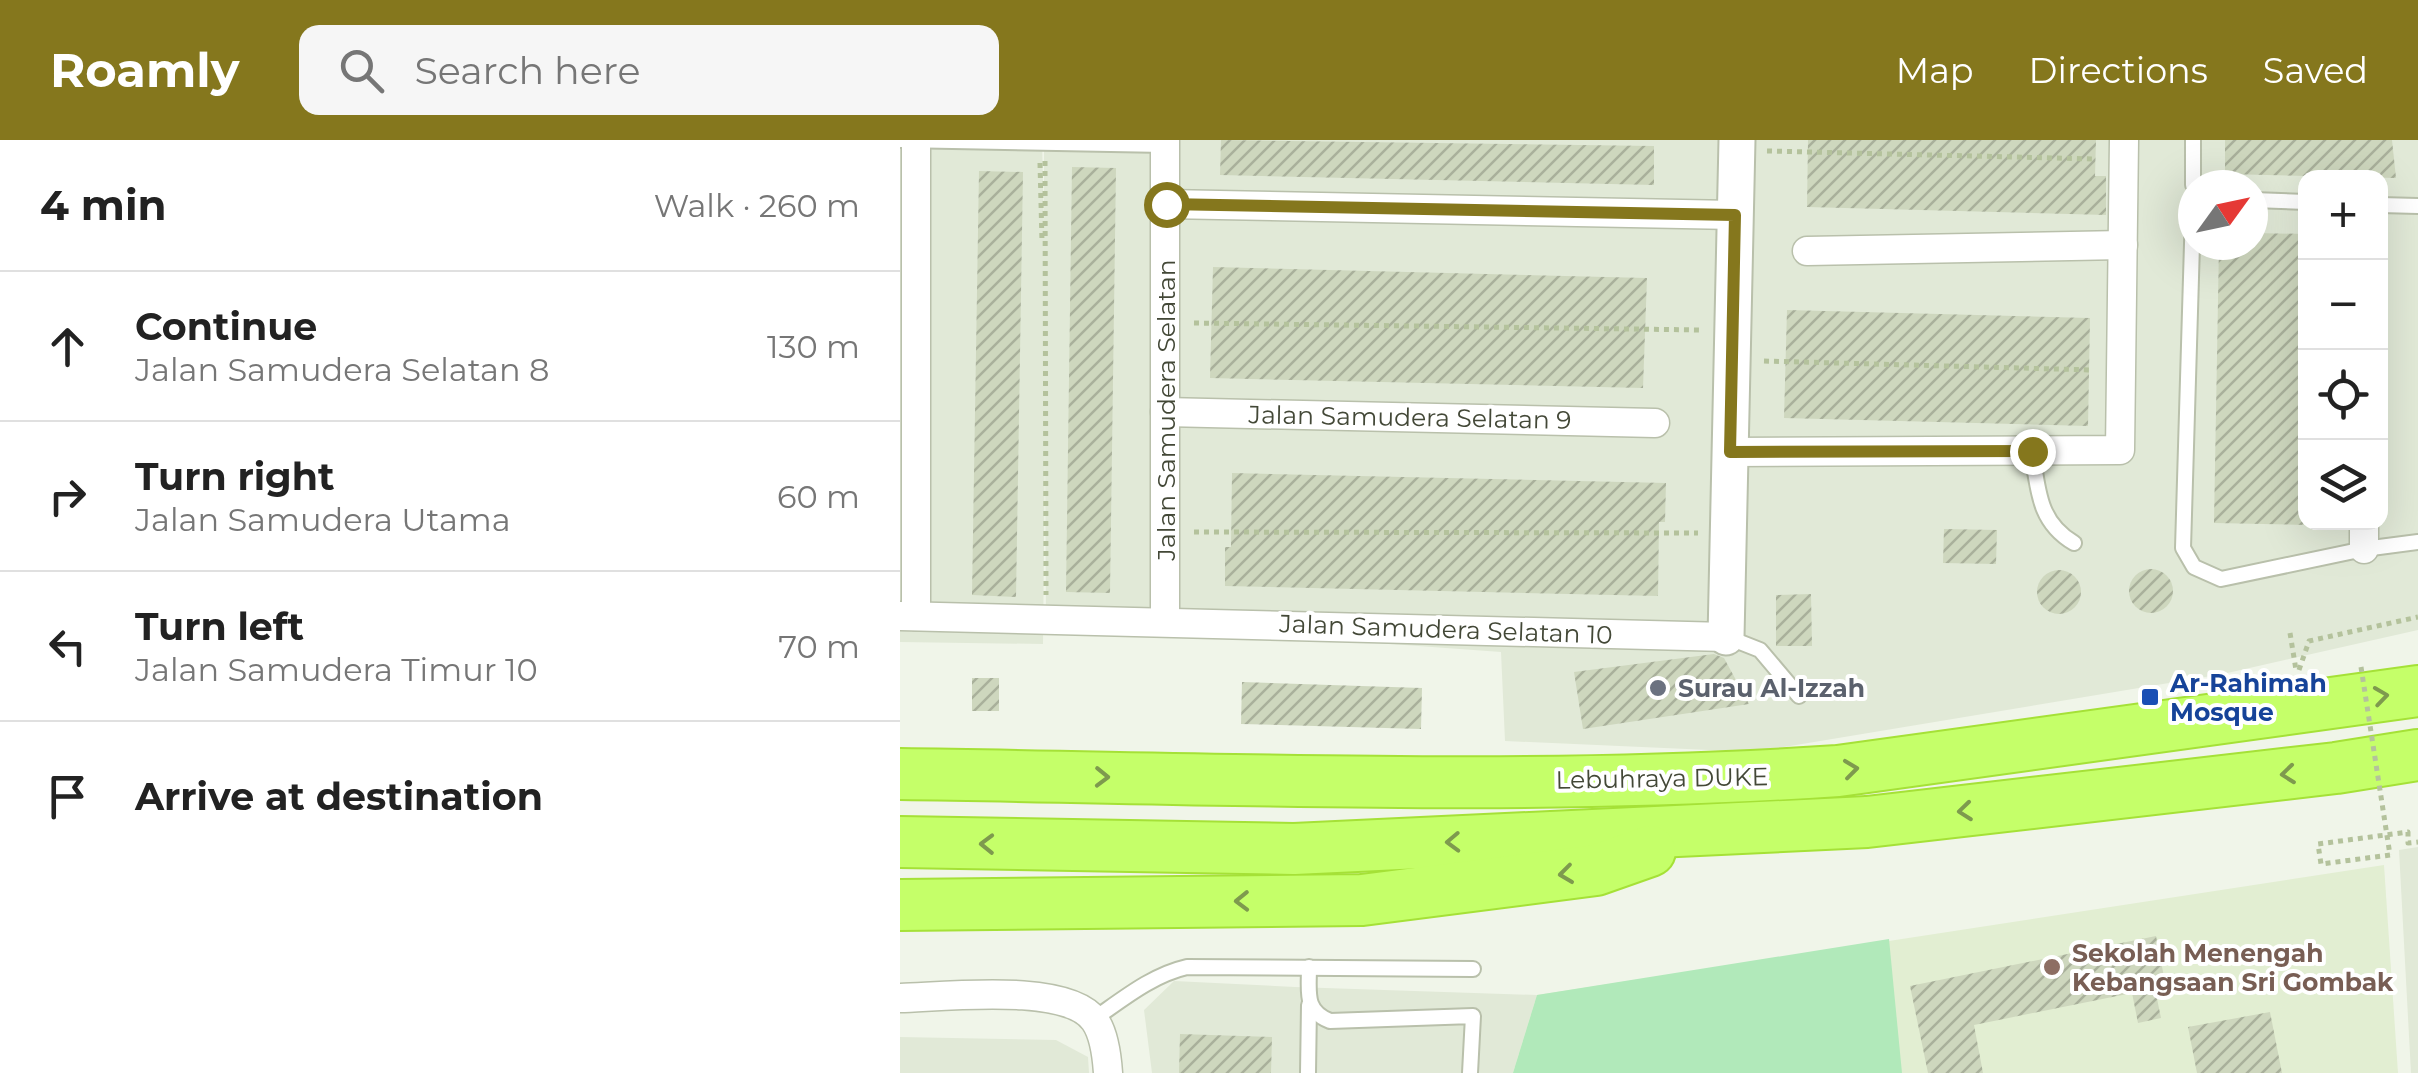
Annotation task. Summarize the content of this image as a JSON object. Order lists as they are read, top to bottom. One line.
{"streets":{"highway":["Lebuhraya DUKE"],"street":["Jalan Samudera Selatan","Jalan Samudera Selatan 9","Jalan Samudera Selatan 10"]},"crossings":[["Jalan Samudera Selatan","Jalan Samudera Selatan 9"],["Jalan Samudera Selatan","Jalan Samudera Selatan 10"]],"places":{"other":["Surau Al-Izzah","Sekolah Menengah Kebangsaan Sri Gombak"],"transit":["Ar-Rahimah Mosque"]},"north":"top right","page":{"header":"Roamly","search":"Search here","nav":["Map","Directions","Saved"],"heading":["4 min","Walk · 260 m"],"map_buttons":["+","−"],"list":[["Continue","Jalan Samudera Selatan 8","130 m"],["Turn right","Jalan Samudera Utama","60 m"],["Turn left","Jalan Samudera Timur 10","70 m"],"Arrive at destination"]}}
